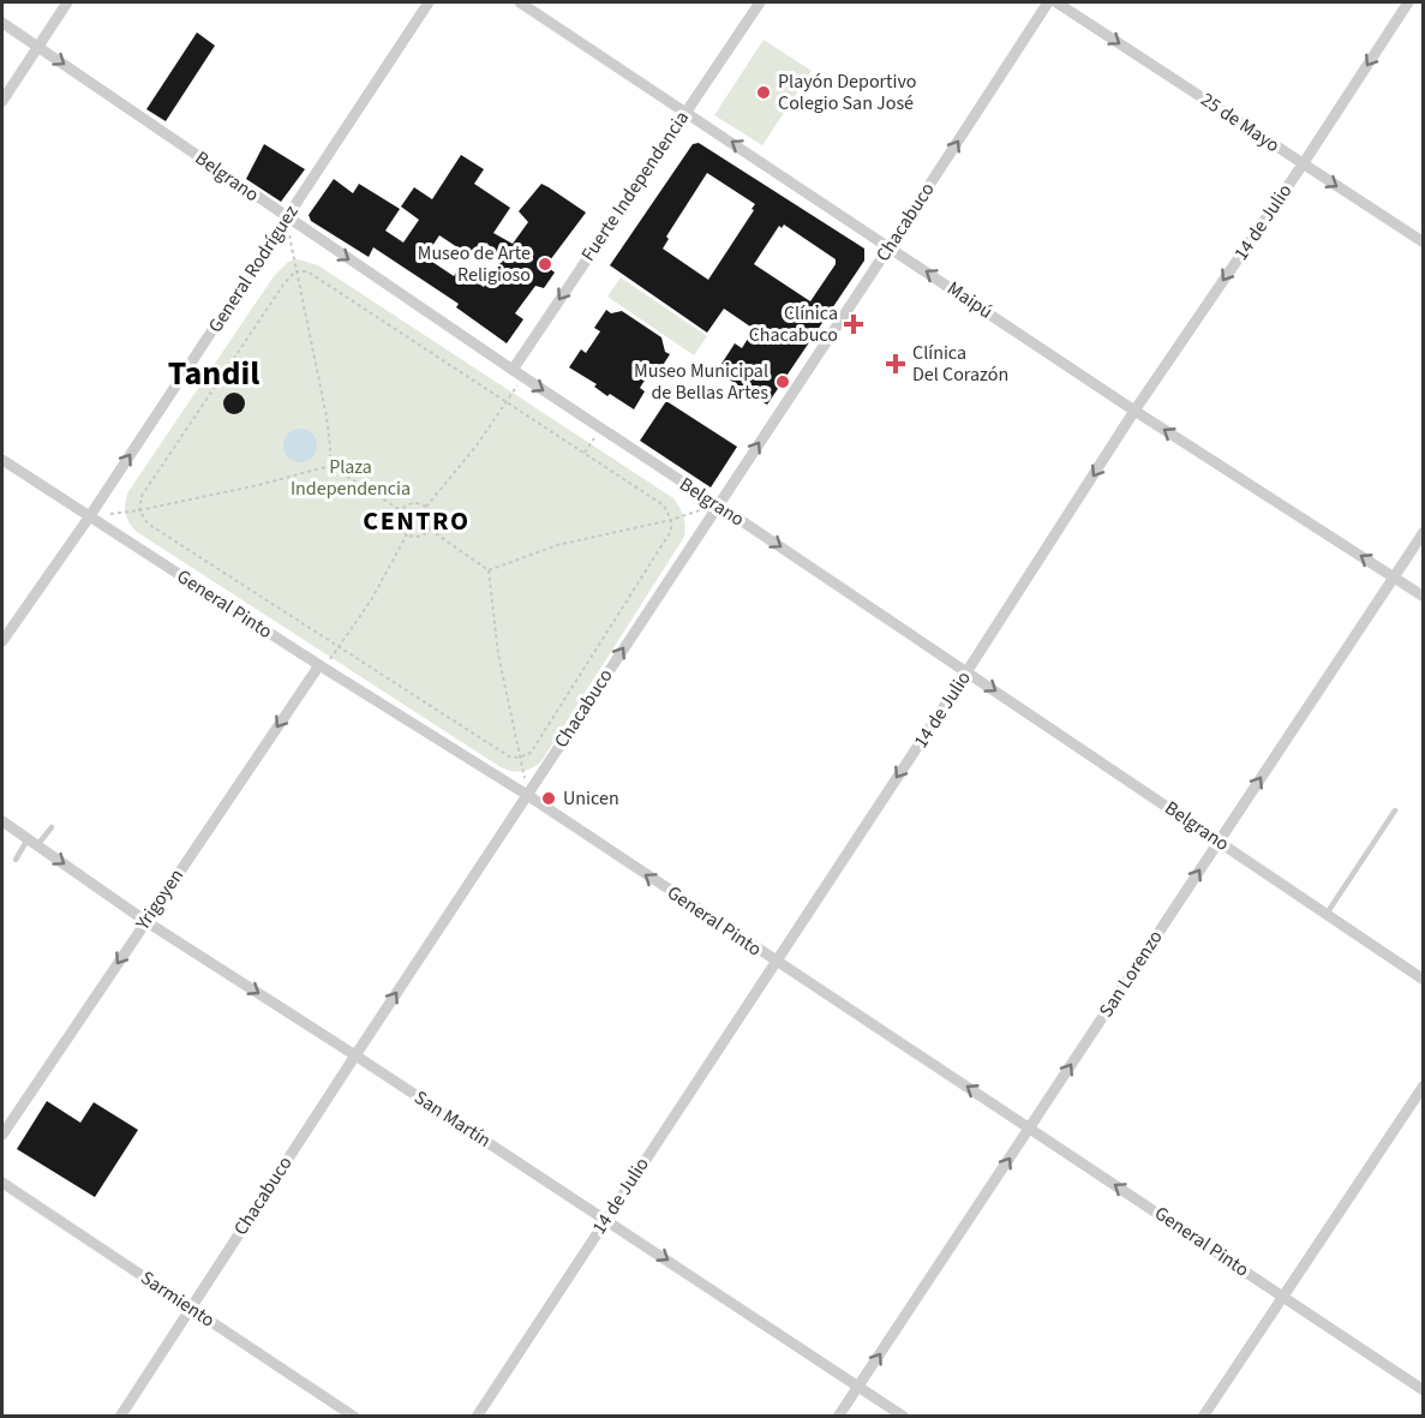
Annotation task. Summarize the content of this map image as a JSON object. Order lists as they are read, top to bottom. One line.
{"streets":{"street":["25 de Mayo","Belgrano","Fuerte Independencia","Chacabuco","14 de Julio","General Rodríguez","Maipú","General Pinto","Yrigoyen","San Lorenzo","San Martín","Sarmiento"]},"crossings":[["25 de Mayo","14 de Julio"],["Belgrano","Fuerte Independencia"],["Belgrano","Chacabuco"],["Belgrano","14 de Julio"],["Belgrano","General Rodríguez"],["Belgrano","San Lorenzo"],["Fuerte Independencia","Maipú"],["Chacabuco","Maipú"],["Chacabuco","General Pinto"],["Chacabuco","San Martín"],["Chacabuco","Sarmiento"],["14 de Julio","Maipú"],["14 de Julio","General Pinto"],["14 de Julio","San Martín"],["General Rodríguez","General Pinto"],["Maipú","San Lorenzo"],["General Pinto","Yrigoyen"],["General Pinto","San Lorenzo"],["Yrigoyen","San Martín"],["San Lorenzo","San Martín"]],"one_way":["25 de Mayo","Belgrano","Fuerte Independencia","Chacabuco","14 de Julio","General Rodríguez","Maipú","General Pinto","Yrigoyen","San Lorenzo","San Martín"],"districts":["Tandil","CENTRO"],"parks":["Plaza Independencia"],"places":{"other":["Playón Deportivo Colegio San José","Museo de Arte Religioso","Museo Municipal de Bellas Artes","Unicen"],"health":["Clínica Chacabuco","Clínica Del Corazón"]}}
